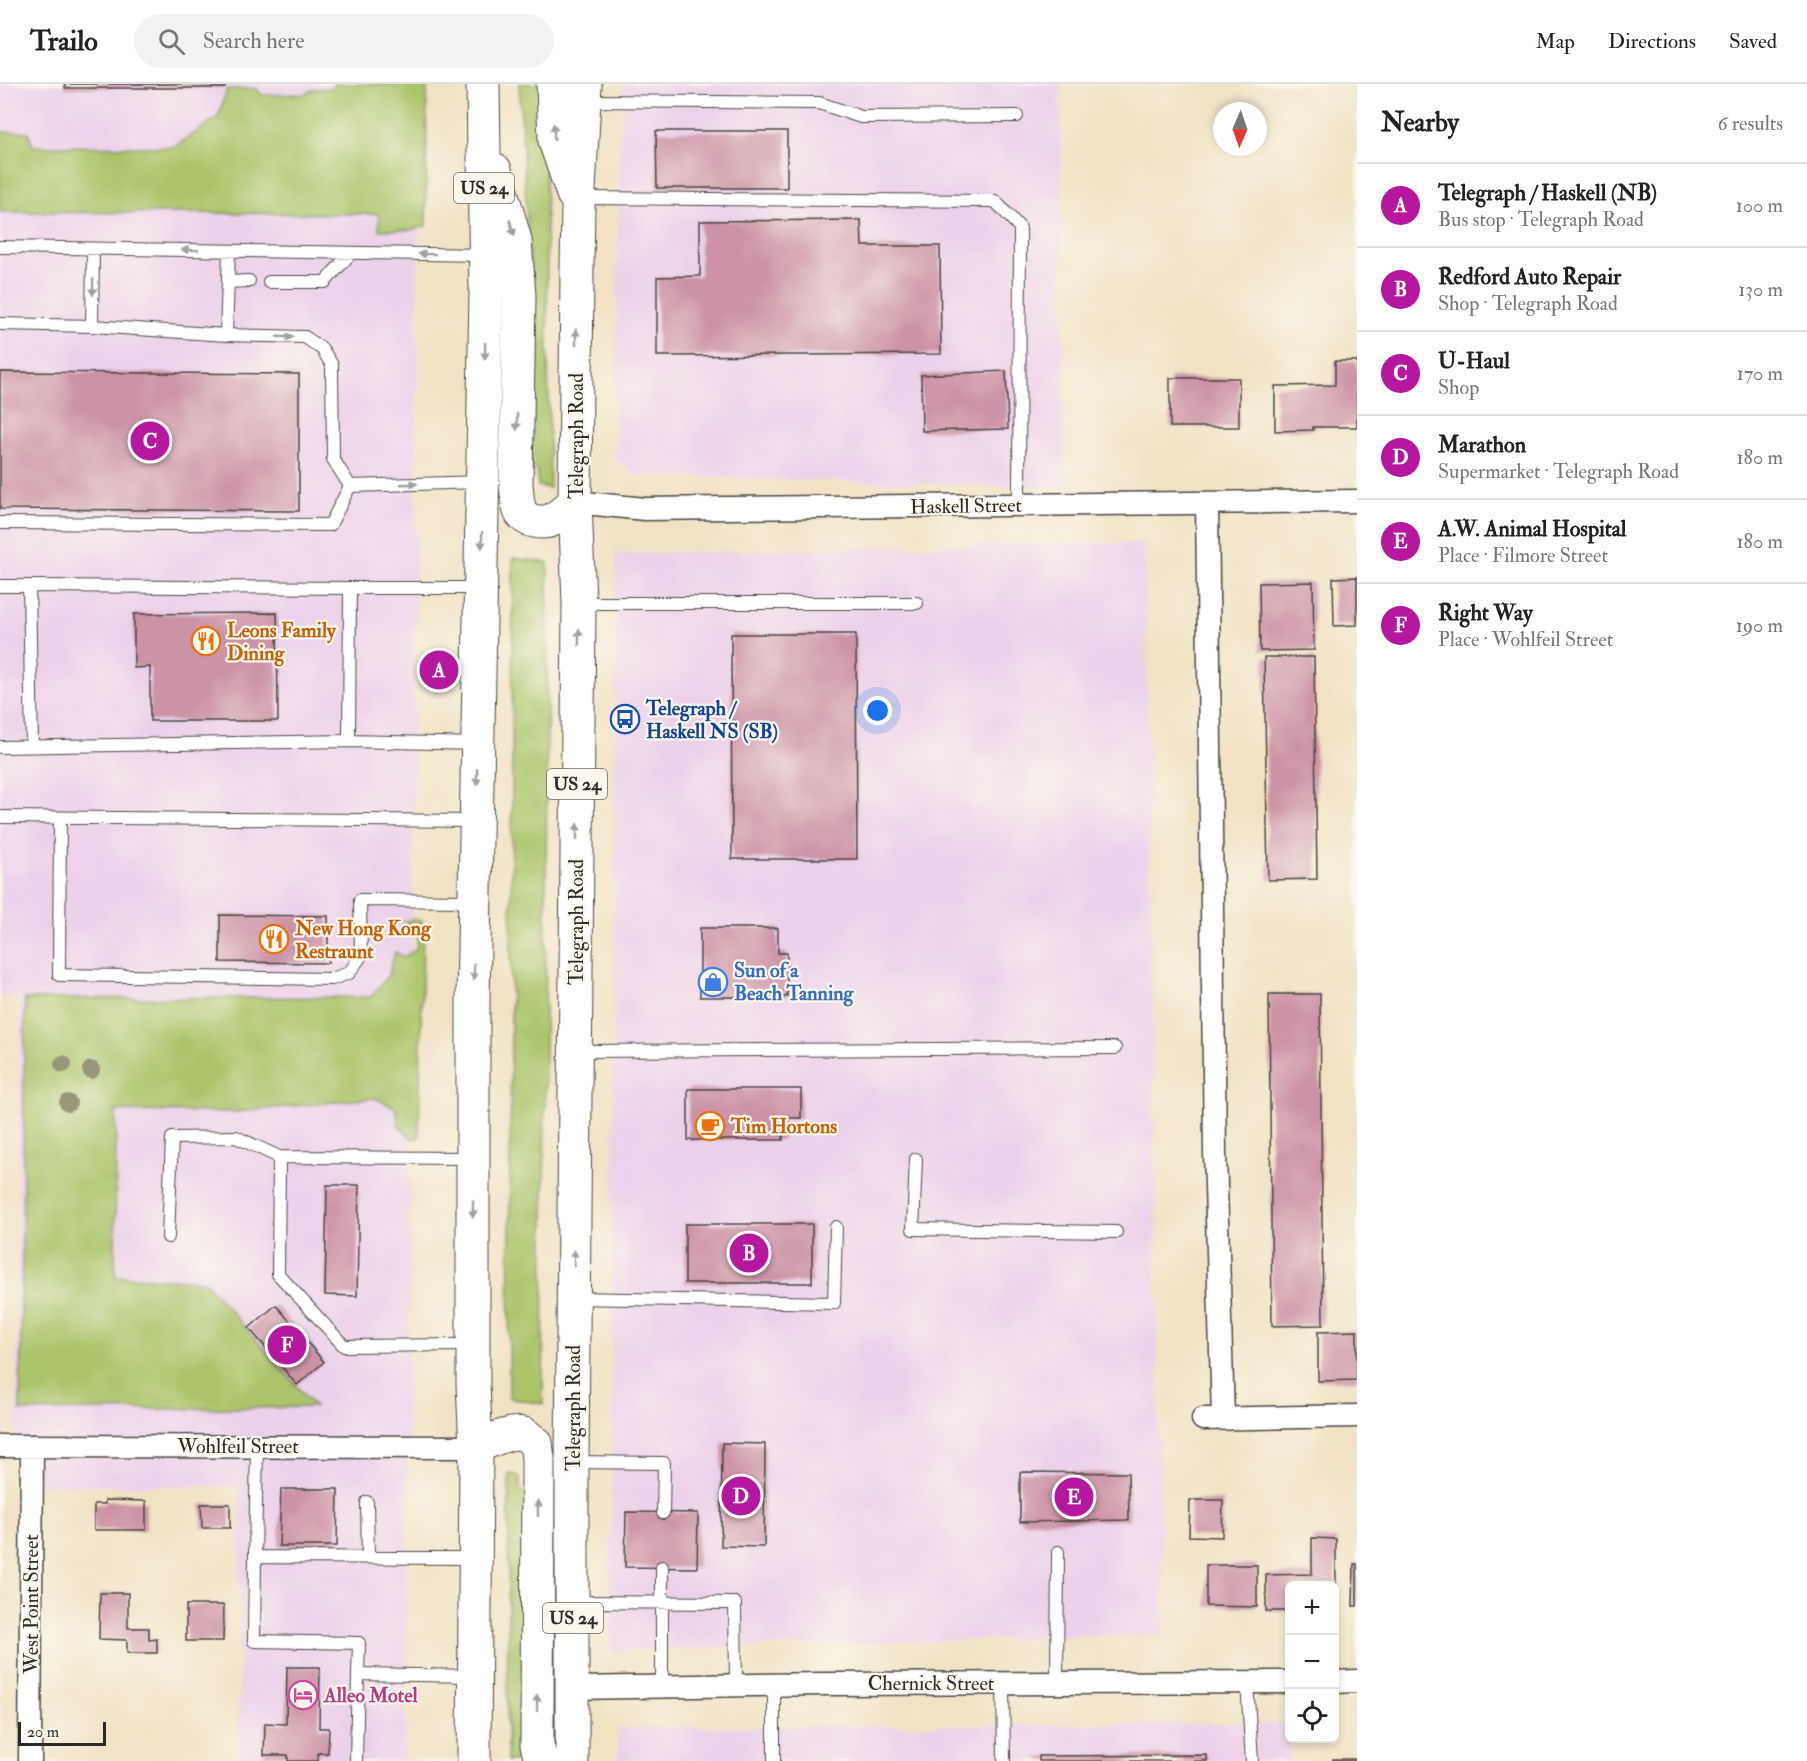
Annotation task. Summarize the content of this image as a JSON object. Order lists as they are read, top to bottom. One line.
{"streets":{"main road":["US 24","Telegraph Road"],"street":["Haskell Street","Wohlfeil Street","West Point Street","Chernick Street"]},"crossings":[["US 24","Wohlfeil Street"],["Telegraph Road","Haskell Street"],["Telegraph Road","Chernick Street"],["Wohlfeil Street","West Point Street"]],"places":{"restaurant":["Leons Family Dining","New Hong Kong Restraunt"],"bus stop":["Telegraph / Haskell NS (SB)"],"shop":["Sun of a Beach Tanning"],"cafe":["Tim Hortons"],"hotel":["Alleo Motel"]},"scale_bar":"20 m","north":"bottom","page":{"header":"Trailo","search":"Search here","nav":["Map","Directions","Saved"],"heading":["Nearby","6 results"],"list":[{"mark":"A","name":"Telegraph / Haskell (NB)","note":"Bus stop · Telegraph Road","value":"100 m"},{"mark":"B","name":"Redford Auto Repair","note":"Shop · Telegraph Road","value":"130 m"},{"mark":"C","name":"U-Haul","note":"Shop","value":"170 m"},{"mark":"D","name":"Marathon","note":"Supermarket · Telegraph Road","value":"180 m"},{"mark":"E","name":"A.W. Animal Hospital","note":"Place · Filmore Street","value":"180 m"},{"mark":"F","name":"Right Way","note":"Place · Wohlfeil Street","value":"190 m"}],"pins":["C","A","B","F","D","E"],"map_buttons":["+","−"],"scale":"20 m"}}
